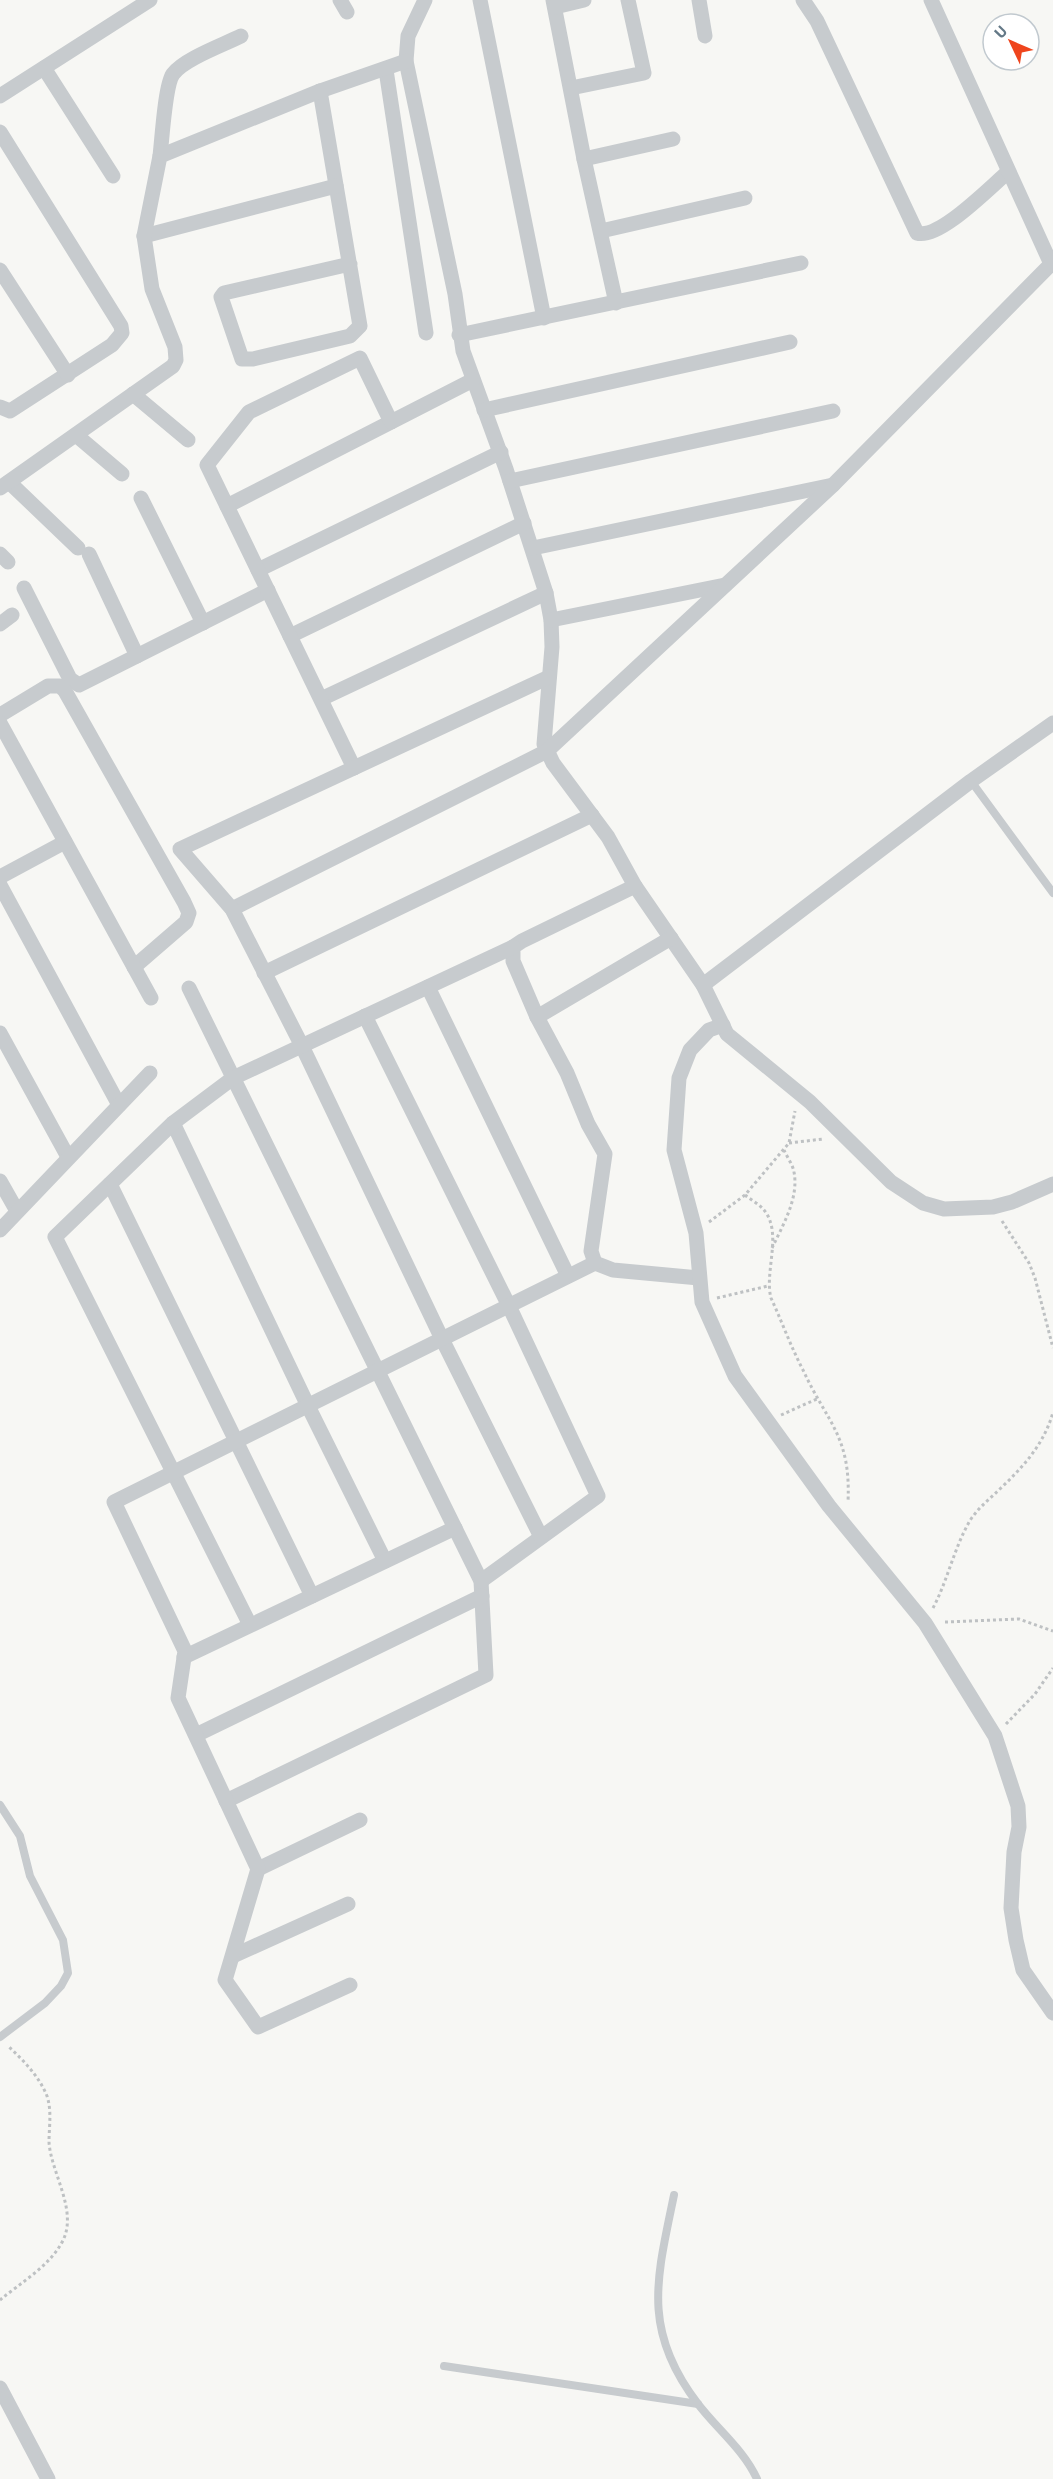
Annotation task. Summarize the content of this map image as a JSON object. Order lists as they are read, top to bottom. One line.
{"north":"top left"}
